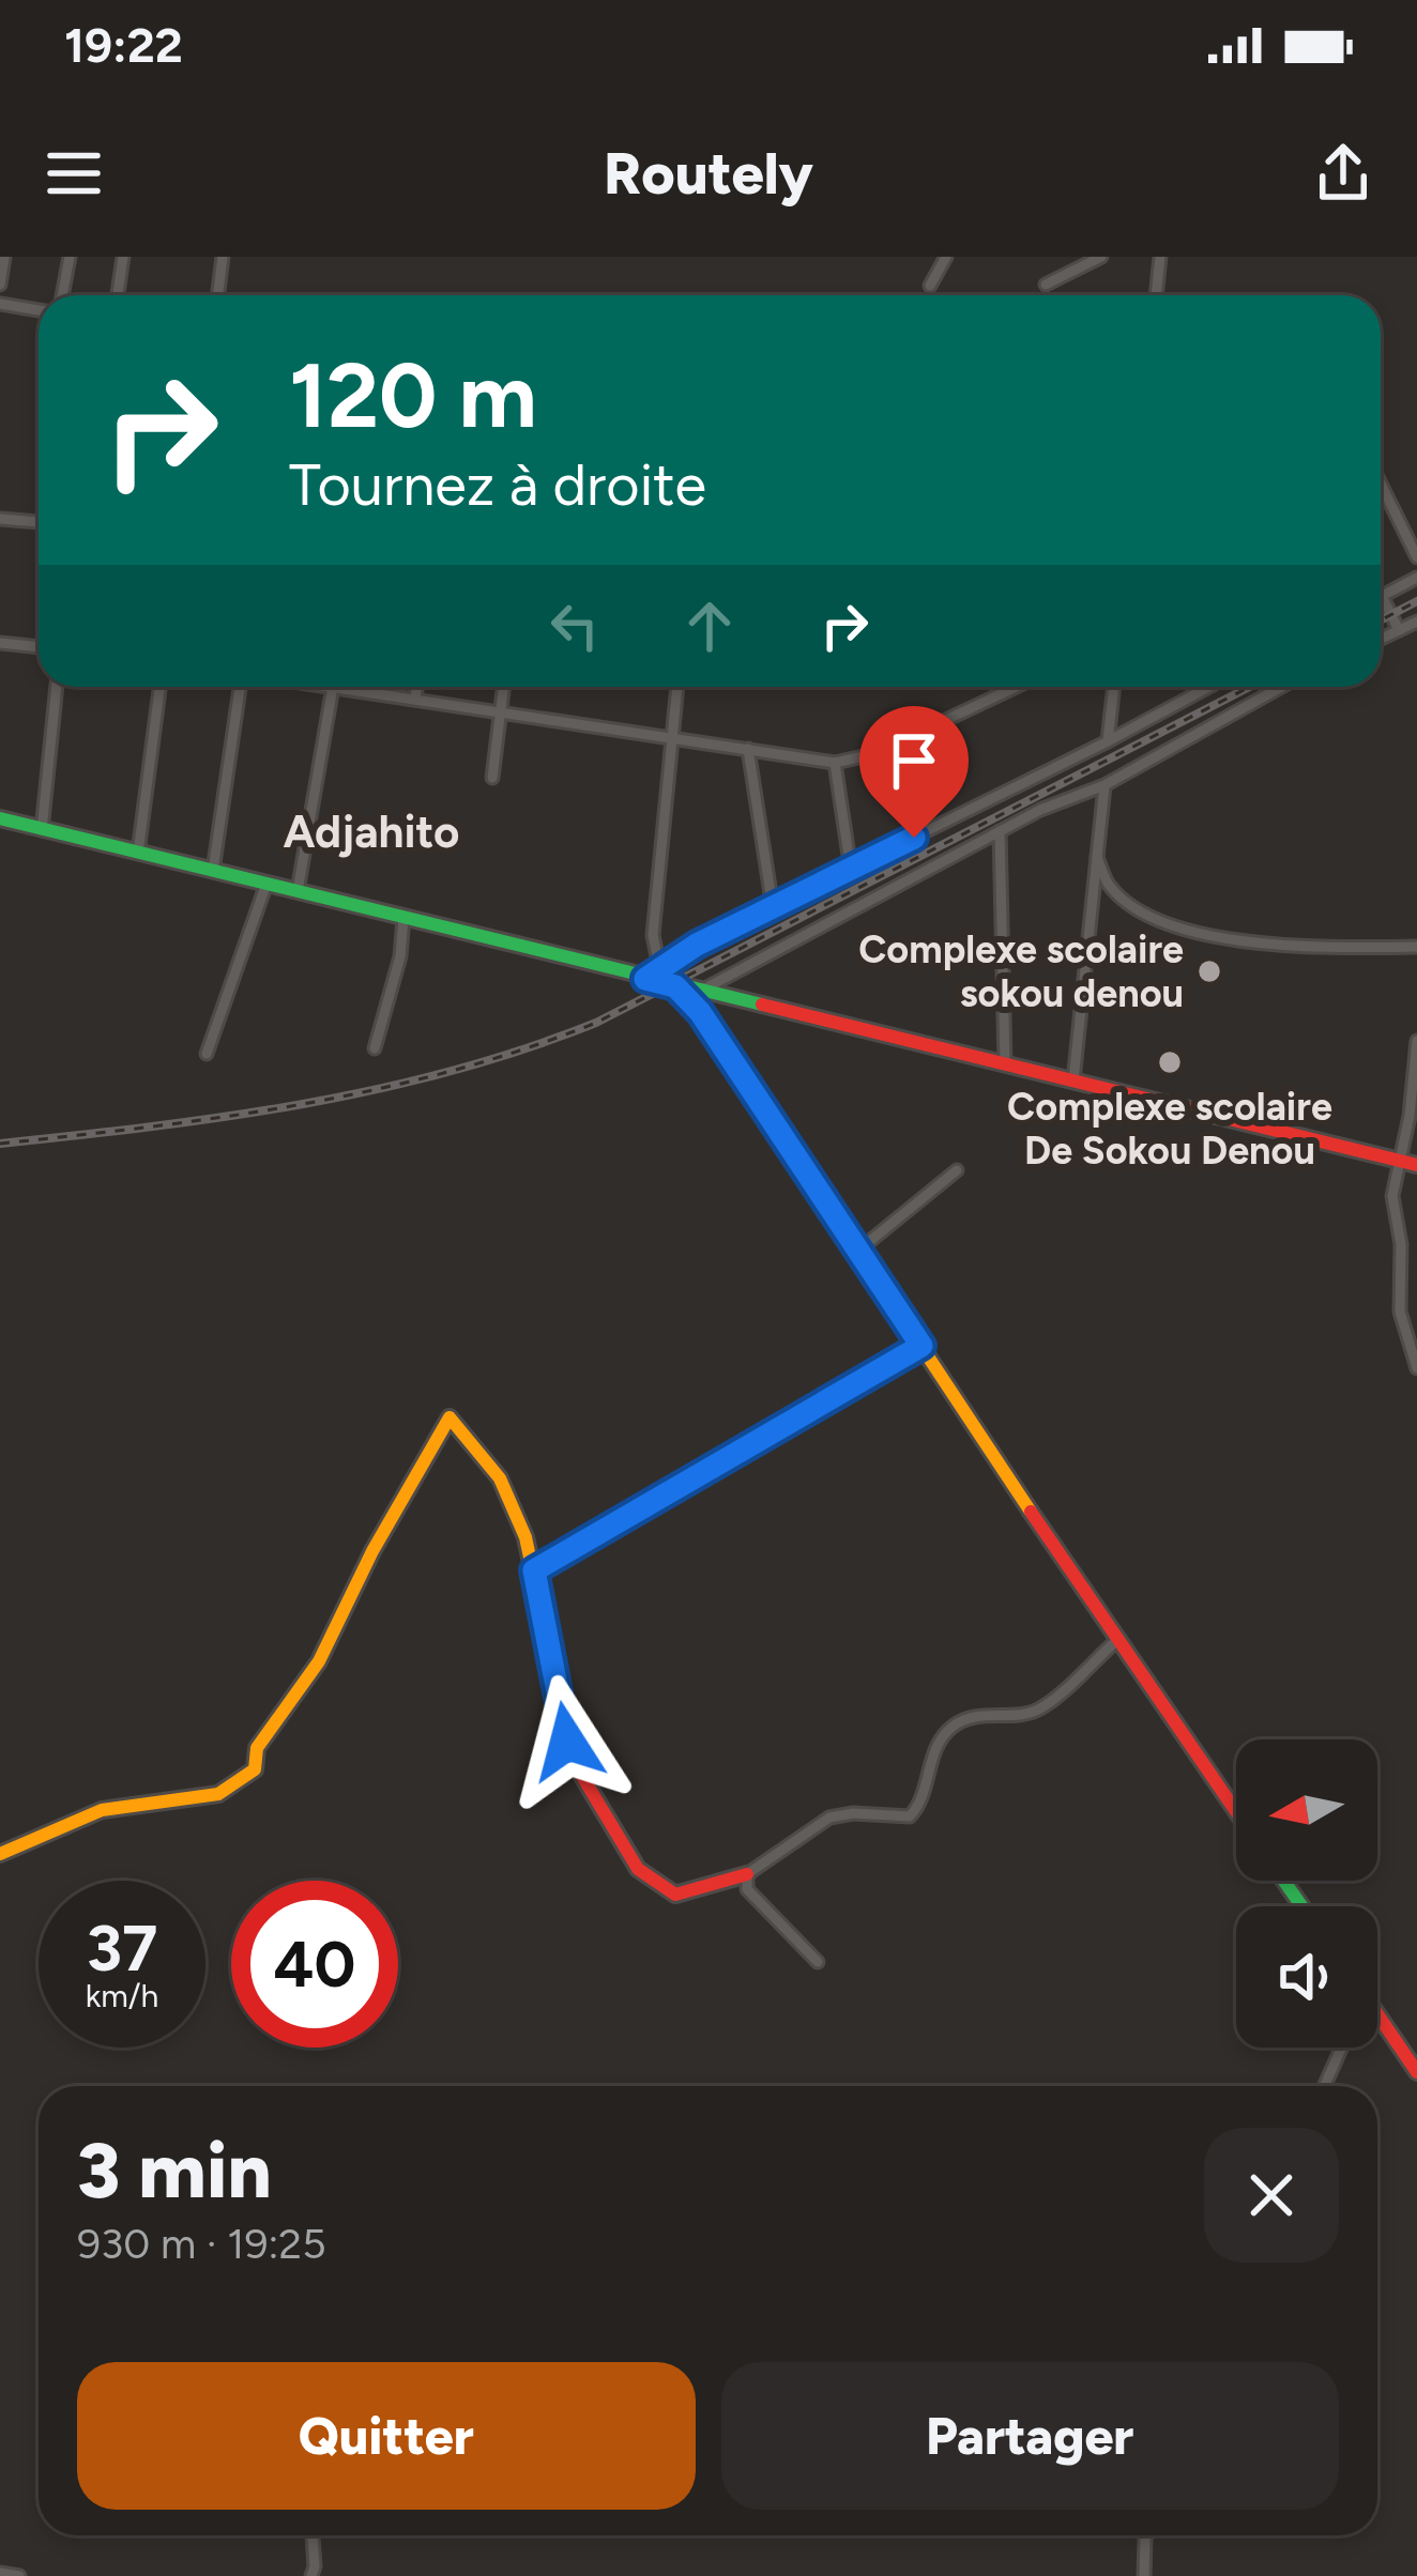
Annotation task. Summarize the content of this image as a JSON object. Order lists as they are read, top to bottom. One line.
{"districts":["Adjahito"],"places":["Complexe scolaire sokou denou","Complexe scolaire De Sokou Denou"],"north":"left","page":{"status":"19:22","header":"Routely","turn":["120 m","Tournez à droite"],"speed":"37 km/h","limit":"40","heading":["3 min","930 m · 19:25"],"buttons":["Quitter","Partager"]}}
